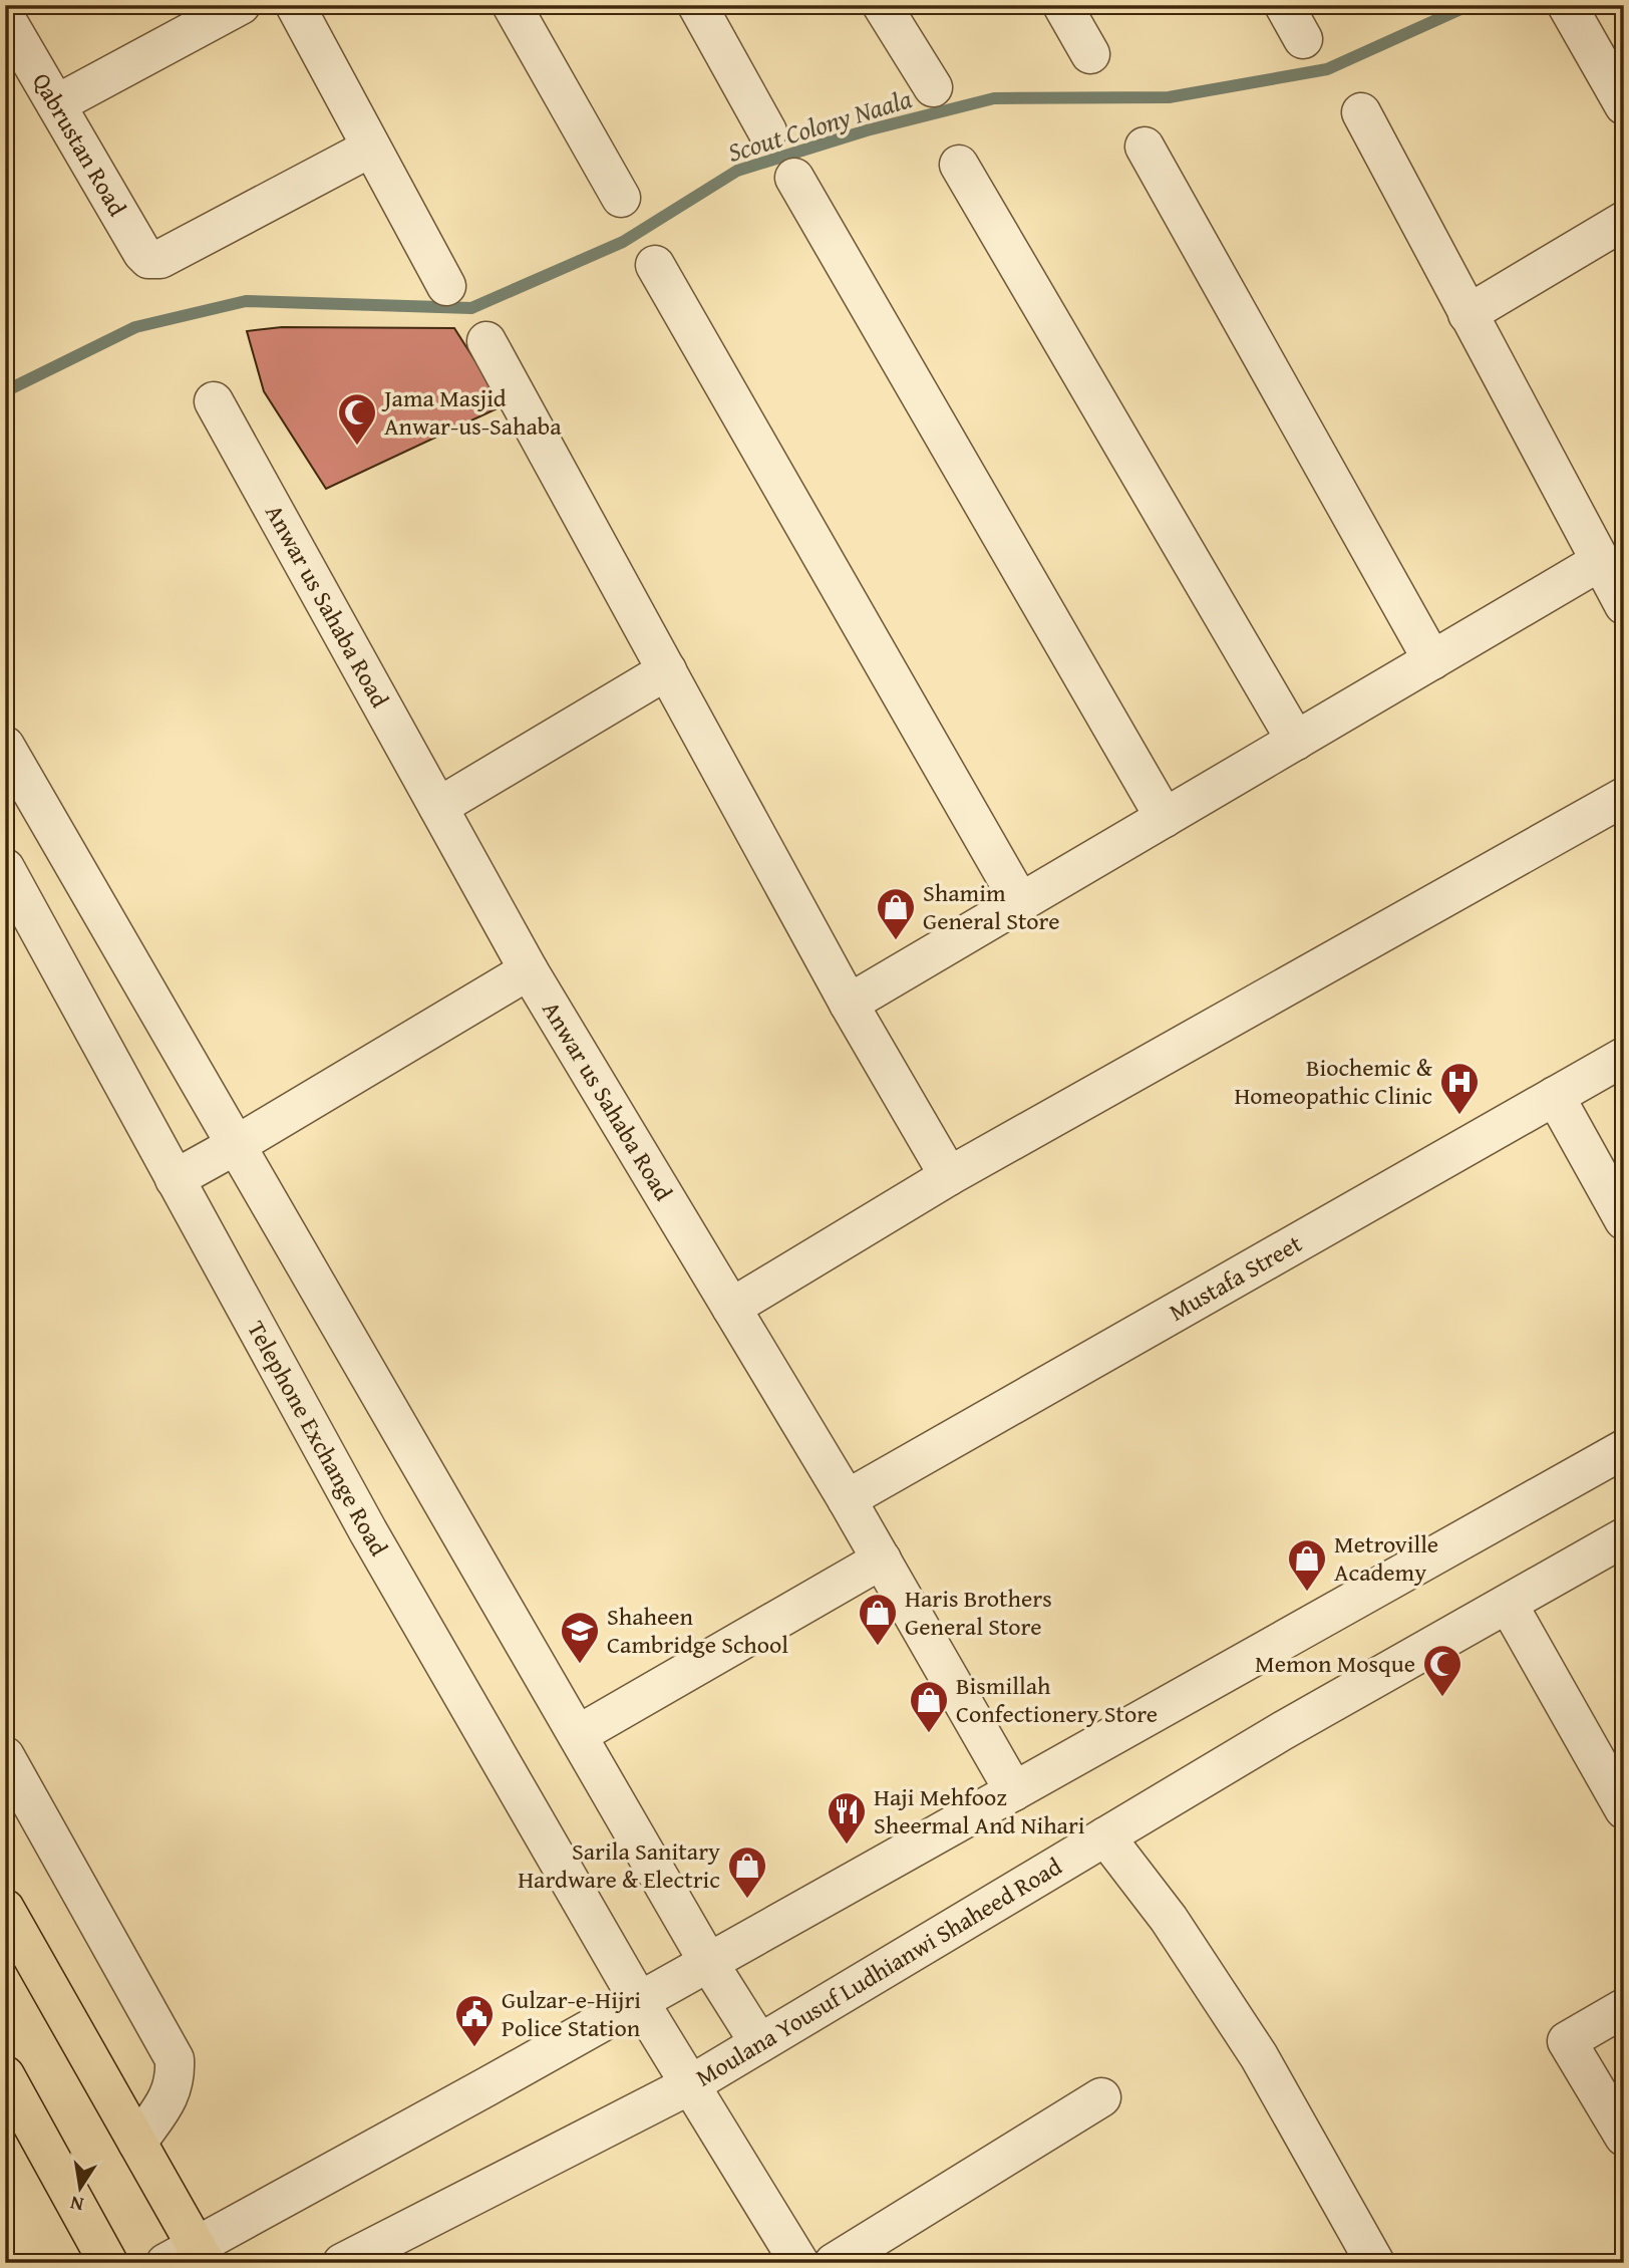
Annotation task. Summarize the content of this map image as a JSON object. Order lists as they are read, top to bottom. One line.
{"streets":{"street":["Qabrustan Road","Anwar us Sahaba Road","Mustafa Street","Telephone Exchange Road","Moulana Yousuf Ludhianwi Shaheed Road"]},"crossings":[["Anwar us Sahaba Road","Mustafa Street"],["Telephone Exchange Road","Moulana Yousuf Ludhianwi Shaheed Road"]],"water":["Scout Colony Naala"],"places":{"mosque":["Jama Masjid Anwar-us-Sahaba","Memon Mosque"],"shop":["Shamim General Store","Metroville Academy","Haris Brothers General Store","Bismillah Confectionery Store","Sarila Sanitary Hardware & Electric"],"hospital":["Biochemic & Homeopathic Clinic"],"school or university":["Shaheen Cambridge School"],"restaurant":["Haji Mehfooz Sheermal And Nihari"],"public building":["Gulzar-e-Hijri Police Station"]},"north":"bottom"}
